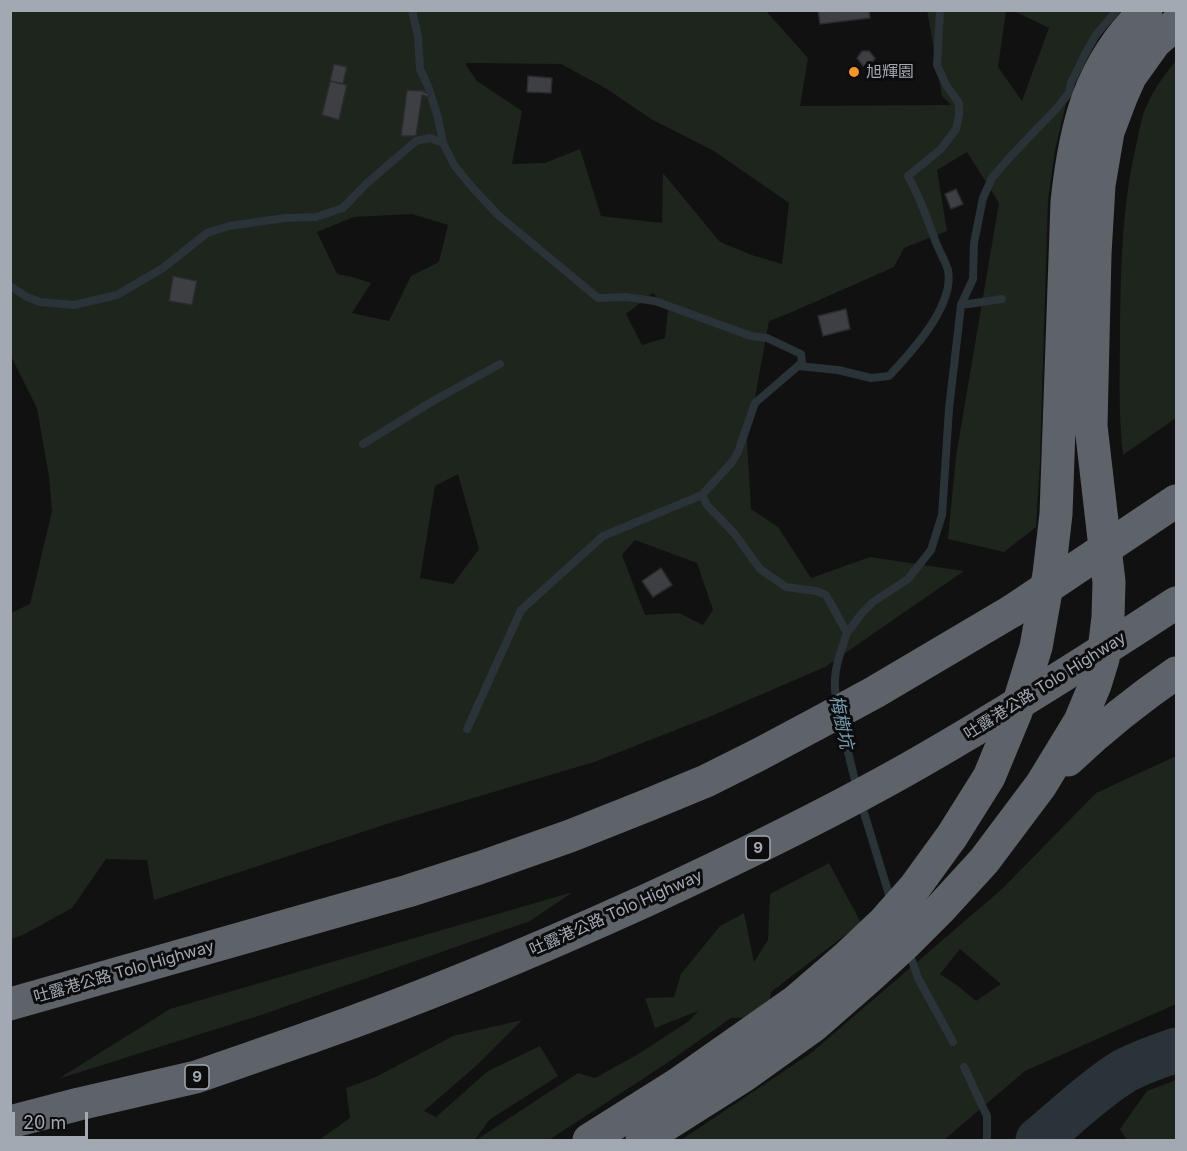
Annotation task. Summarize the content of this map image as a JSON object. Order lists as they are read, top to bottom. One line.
{"streets":{"highway":["吐露港公路 Tolo Highway","9"]},"water":["梅樹坑"],"places":["旭輝園"],"scale_bar":"20 m"}
